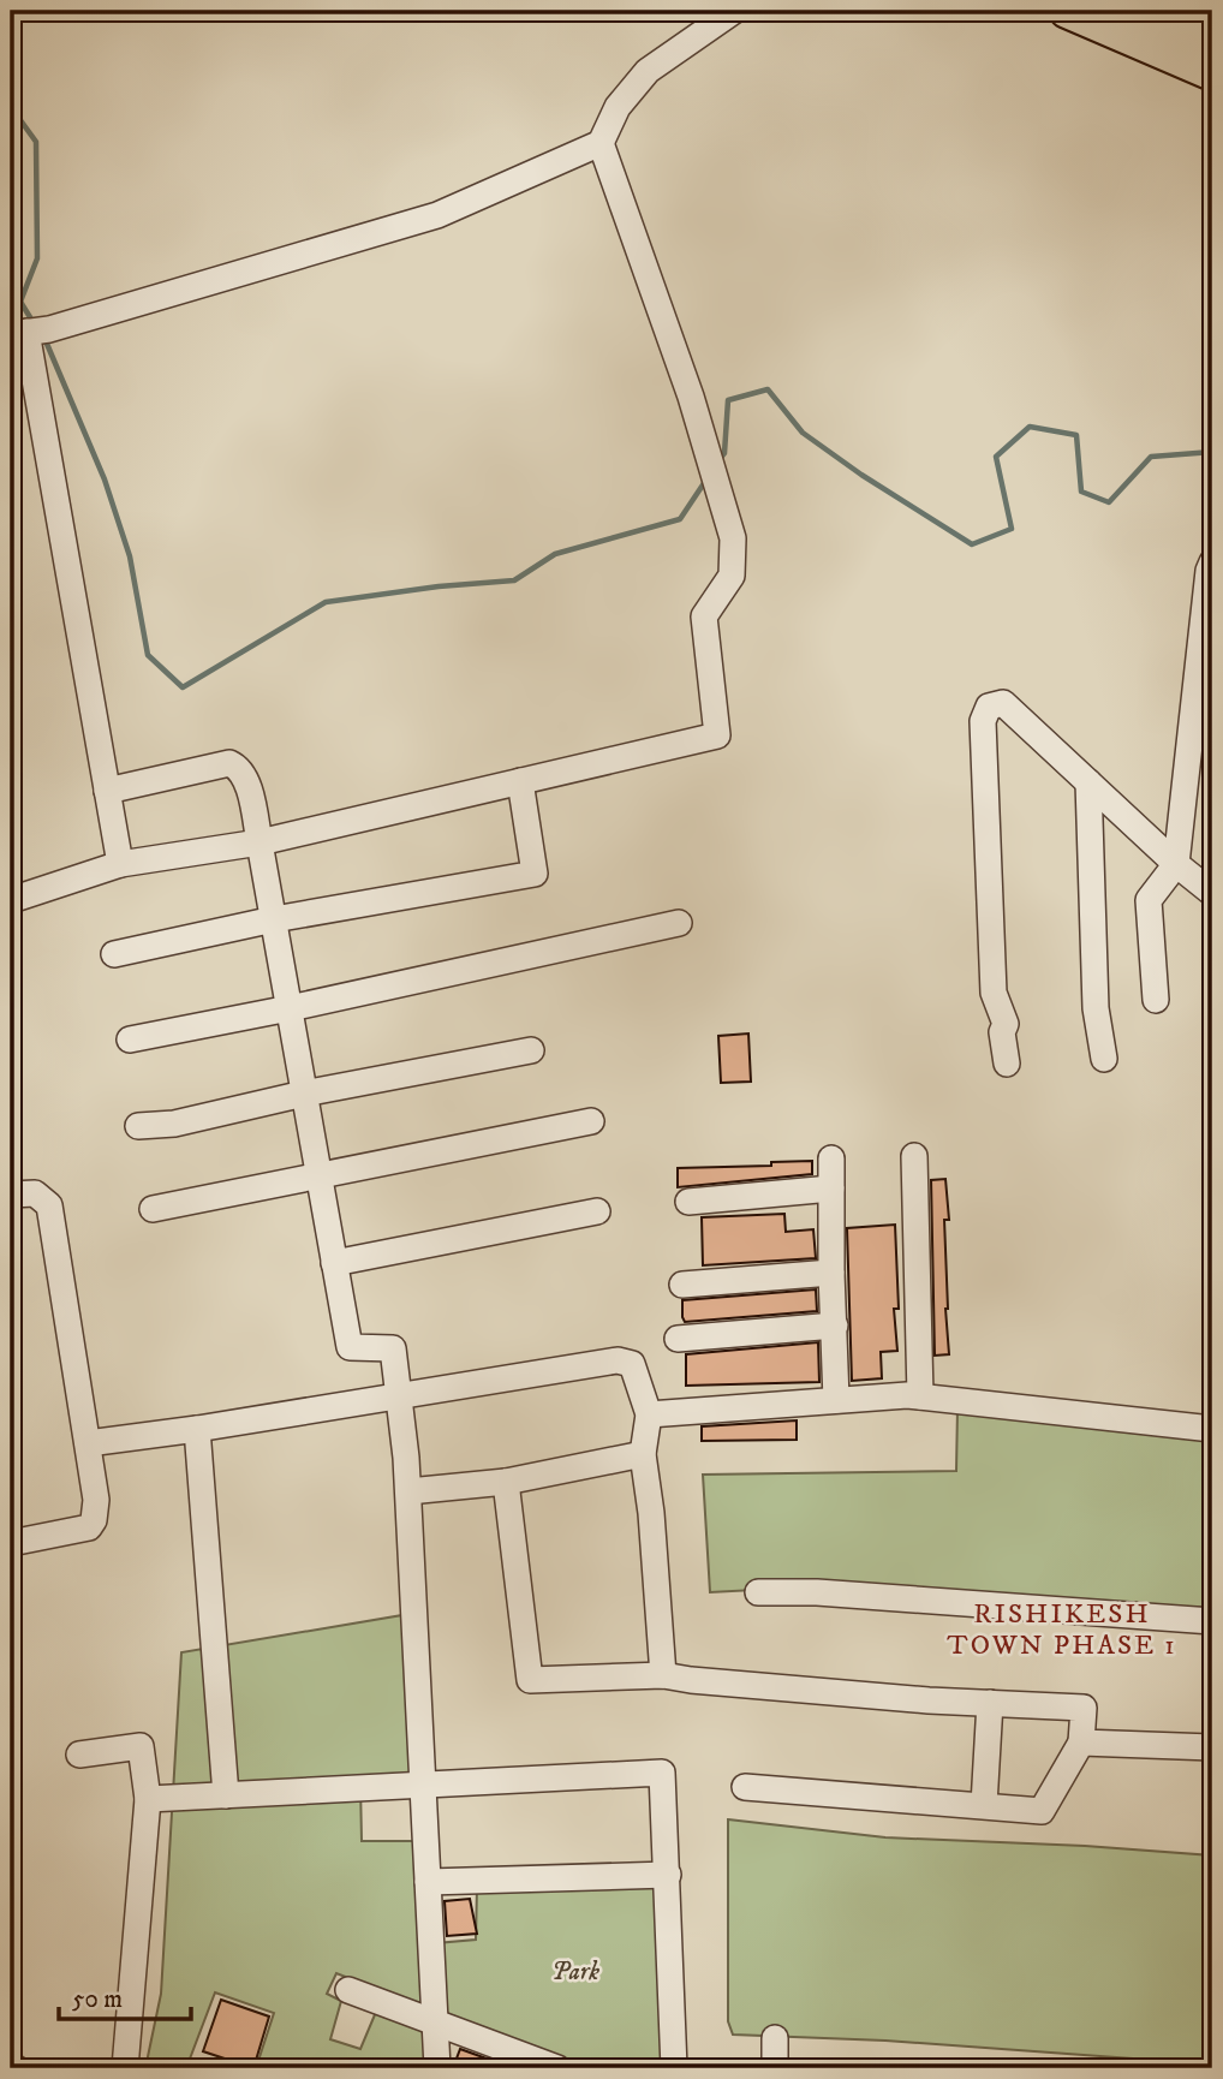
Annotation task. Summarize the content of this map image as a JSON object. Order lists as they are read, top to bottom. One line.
{"districts":["RISHIKESH TOWN PHASE 1"],"parks":["Park"],"scale_bar":"50 m"}
